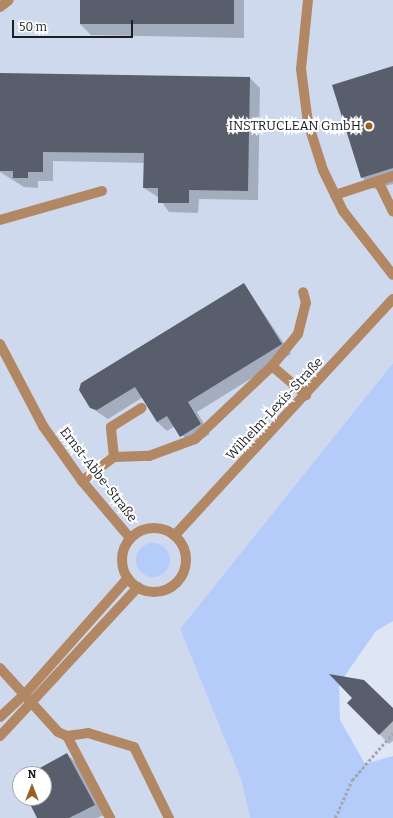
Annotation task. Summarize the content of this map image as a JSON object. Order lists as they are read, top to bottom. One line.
{"streets":{"street":["Wilhelm-Lexis-Straße","Ernst-Abbe-Straße"]},"crossings":[["Wilhelm-Lexis-Straße","Ernst-Abbe-Straße"]],"places":["INSTRUCLEAN GmbH"],"scale_bar":"50 m","north":"top"}
